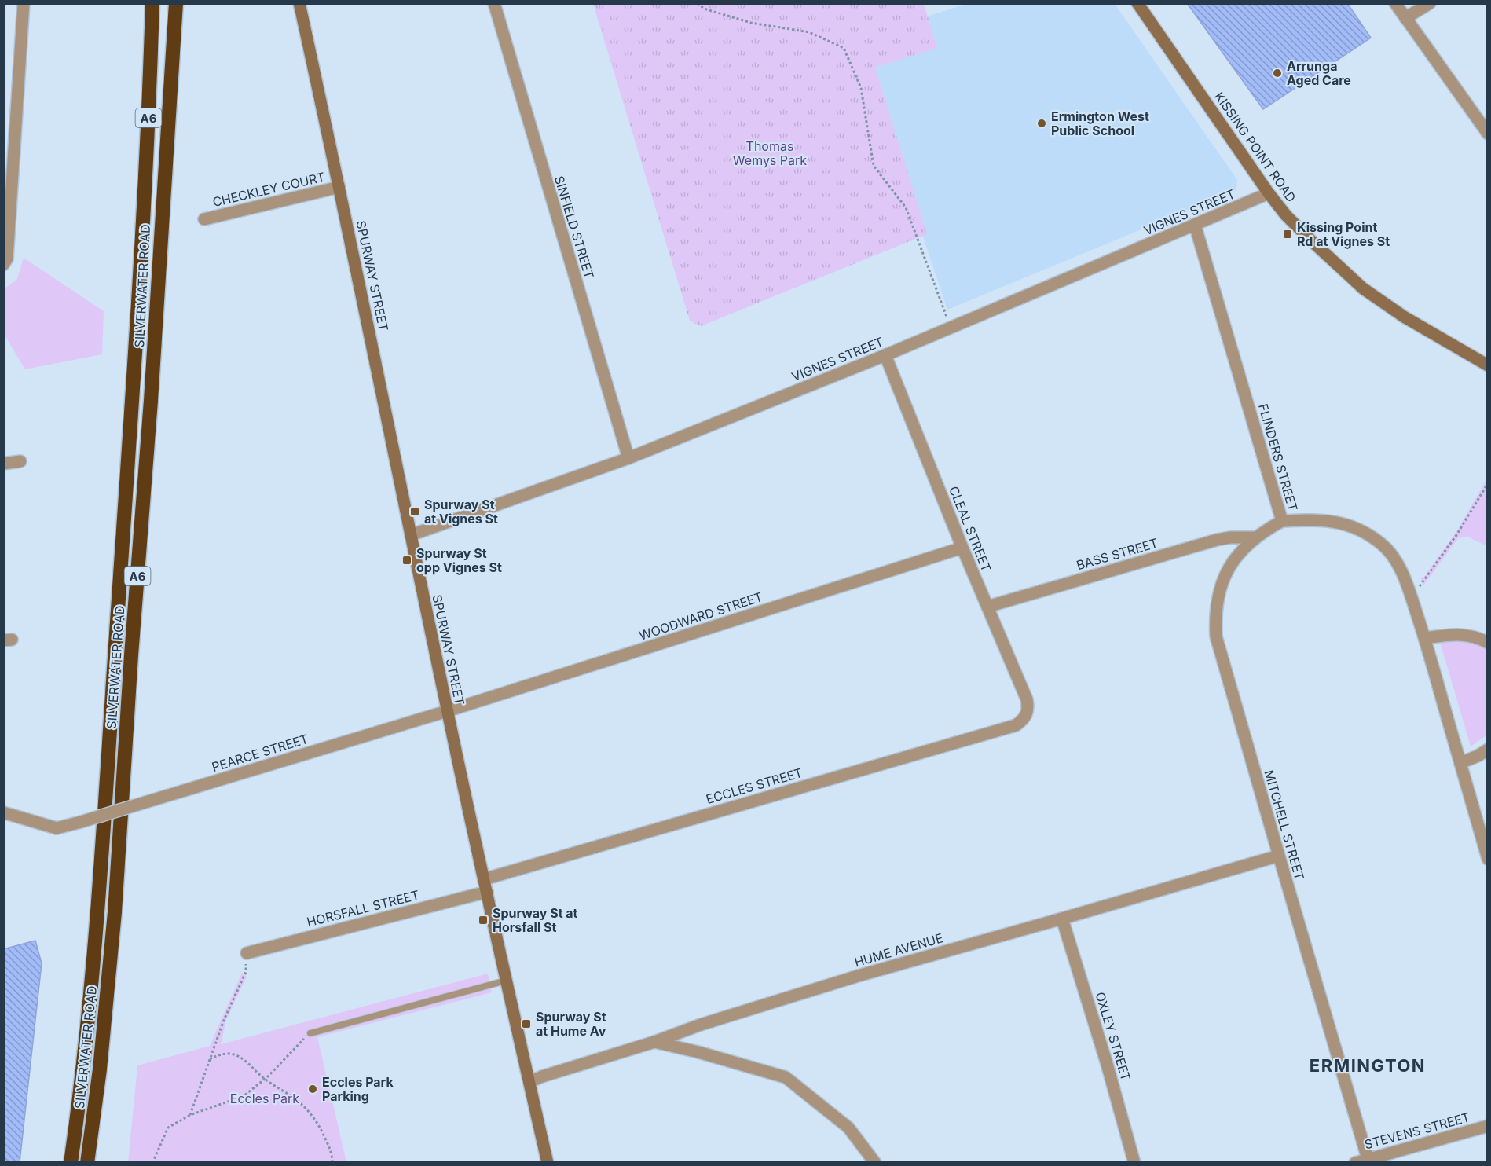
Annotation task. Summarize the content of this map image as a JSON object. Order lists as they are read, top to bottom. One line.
{"streets":{"highway":["A6","SILVERWATER ROAD"],"street":["KISSING POINT ROAD","CHECKLEY COURT","VIGNES STREET","SINFIELD STREET","SPURWAY STREET","FLINDERS STREET","CLEAL STREET","BASS STREET","WOODWARD STREET","PEARCE STREET","ECCLES STREET","MITCHELL STREET","HORSFALL STREET","HUME AVENUE","OXLEY STREET","STEVENS STREET"]},"crossings":[["KISSING POINT ROAD","VIGNES STREET"],["CHECKLEY COURT","SPURWAY STREET"],["VIGNES STREET","SINFIELD STREET"],["VIGNES STREET","SPURWAY STREET"],["VIGNES STREET","FLINDERS STREET"],["VIGNES STREET","CLEAL STREET"],["SPURWAY STREET","WOODWARD STREET"],["SPURWAY STREET","PEARCE STREET"],["SPURWAY STREET","ECCLES STREET"],["SPURWAY STREET","HORSFALL STREET"],["SPURWAY STREET","HUME AVENUE"],["FLINDERS STREET","MITCHELL STREET"],["CLEAL STREET","BASS STREET"],["CLEAL STREET","WOODWARD STREET"],["CLEAL STREET","ECCLES STREET"],["BASS STREET","MITCHELL STREET"],["WOODWARD STREET","PEARCE STREET"],["MITCHELL STREET","HUME AVENUE"],["MITCHELL STREET","STEVENS STREET"],["HUME AVENUE","OXLEY STREET"]],"districts":["ERMINGTON"],"parks":["Thomas Wemys Park","Eccles Park"],"places":{"other":["Arrunga Aged Care","Ermington West Public School","Eccles Park Parking"],"transit":["Kissing Point Rd at Vignes St","Spurway St at Vignes St","Spurway St opp Vignes St","Spurway St at Horsfall St","Spurway St at Hume Av"]}}
